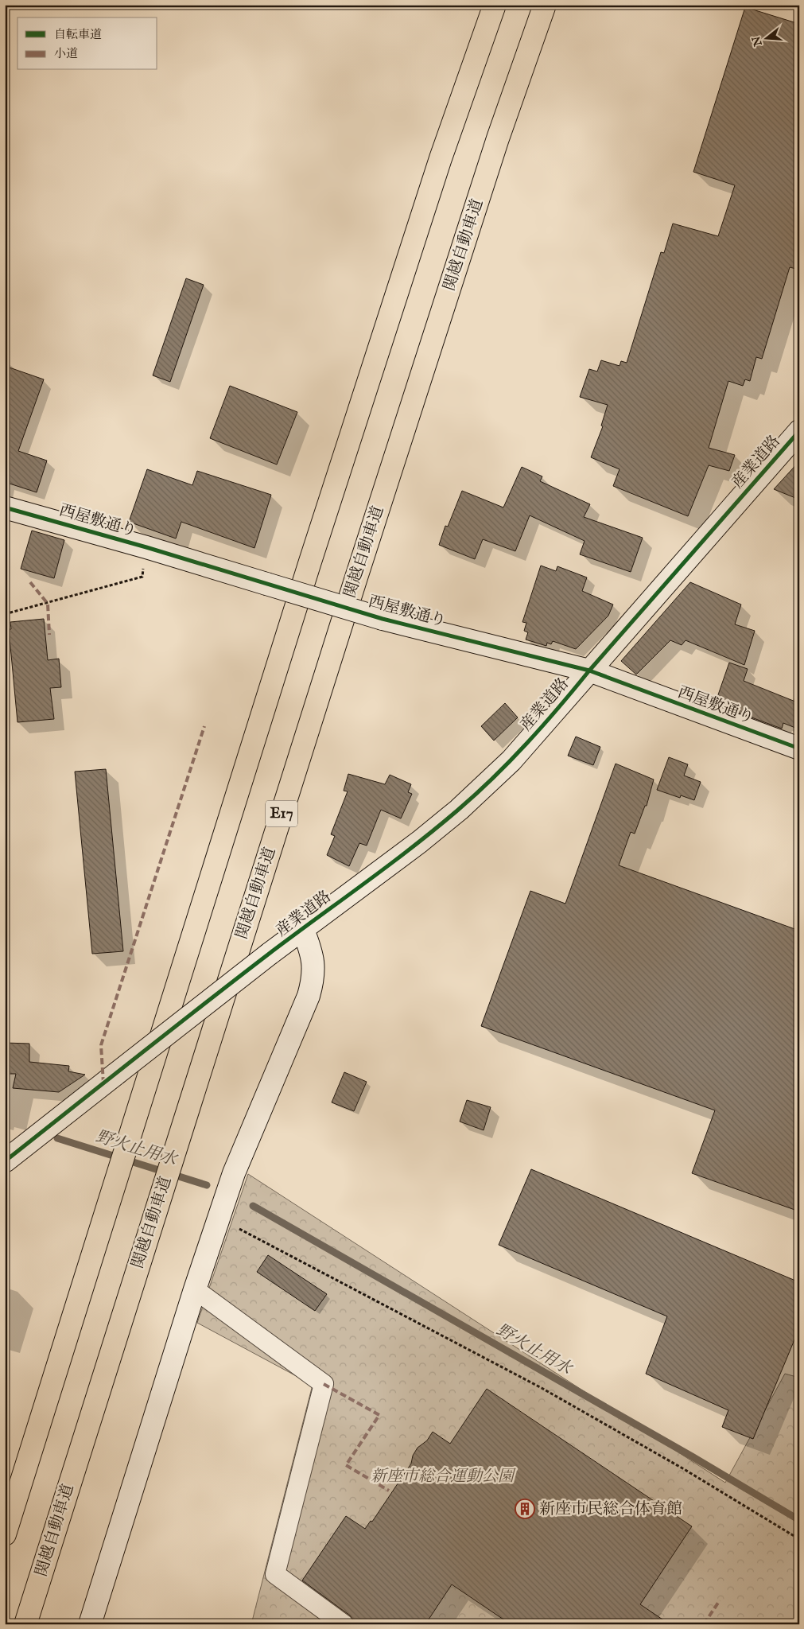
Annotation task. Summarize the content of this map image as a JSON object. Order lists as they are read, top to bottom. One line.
{"streets":{"highway":["関越自動車道","E17"],"street":["産業道路","西屋敷通り"]},"crossings":[["産業道路","西屋敷通り"]],"water":["野火止用水"],"parks":["新座市総合運動公園"],"places":{"building":["新座市民総合体育館"]},"legend":["自転車道","小道"],"north":"left"}
